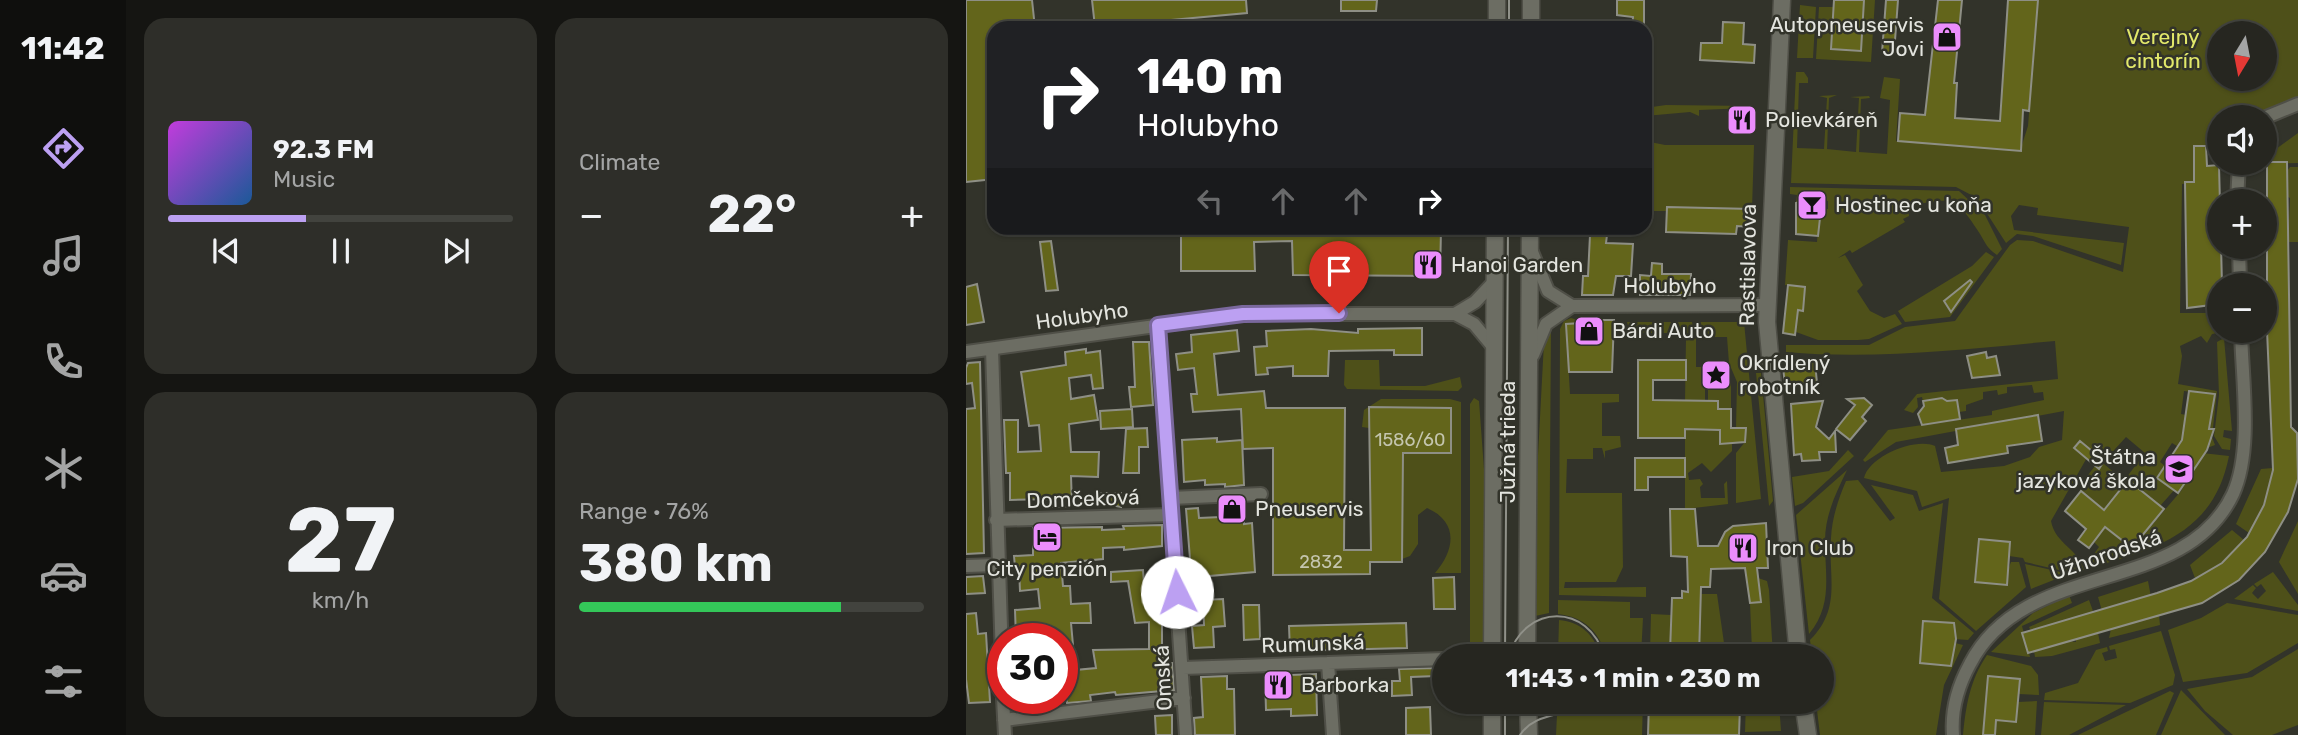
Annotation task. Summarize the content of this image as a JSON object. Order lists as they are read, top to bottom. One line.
{"streets":{"street":["Rastislavova","Holubyho","Južná trieda","Domčeková","Užhorodská","Rumunská","Omská"]},"crossings":[["Rastislavova","Holubyho"],["Holubyho","Omská"],["Domčeková","Omská"],["Rumunská","Omská"]],"parks":["Verejný cintorín"],"places":{"shop":["Autopneuservis Jovi","Bárdi Auto","Pneuservis"],"restaurant":["Polievkáreň","Hanoi Garden","Iron Club","Barborka"],"bar":["Hostinec u koňa"],"place":["Okrídlený robotník"],"school or university":["Štátna jazyková škola"],"hotel":["City penzión"]},"house_numbers":["1586/60","2832"],"north":"bottom","page":{"tabs":"11:42","tile":["Climate",["27","km/h"],["Range · 76%","380 km"]],"map_buttons":["+","−"],"turn":["140 m","Holubyho"],"song":["92.3 FM","Music"],"heat":["−","22°","+"],"limit":"30","trip":"11:43 · 1 min · 230 m"}}
